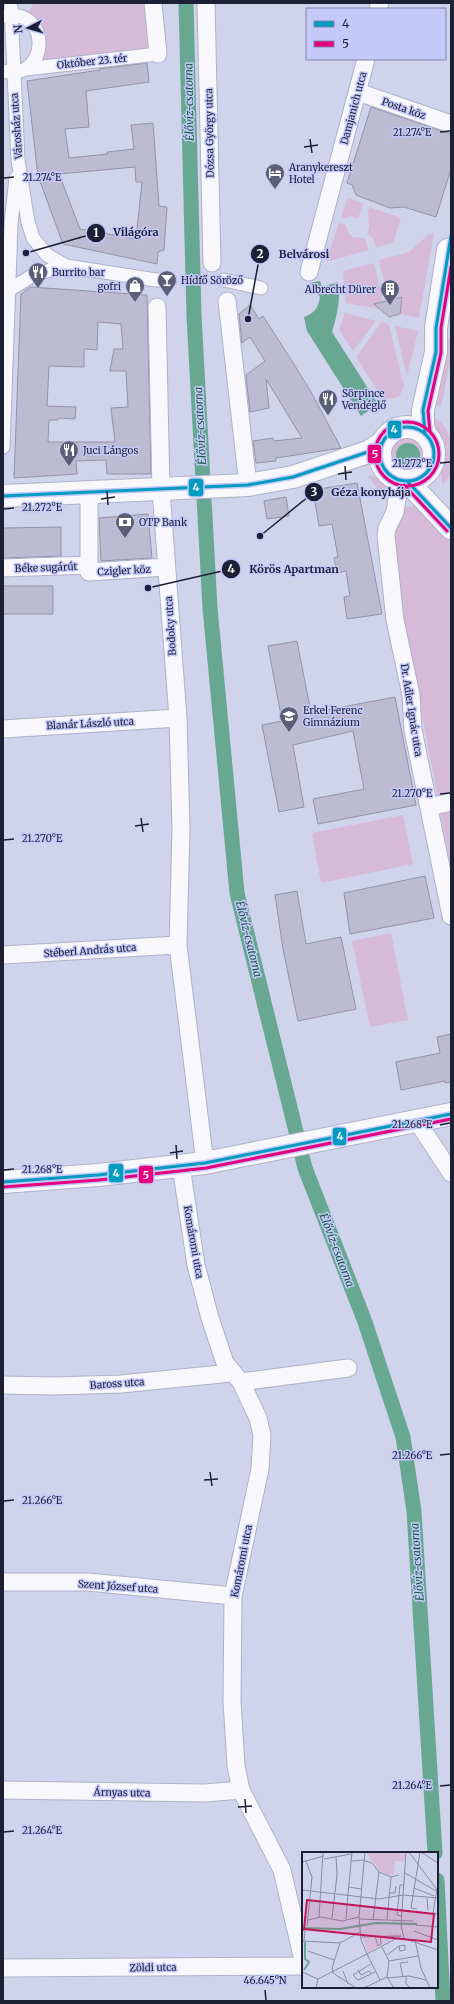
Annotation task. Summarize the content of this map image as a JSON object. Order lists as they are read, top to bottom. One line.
{"streets":{"street":["Október 23. tér","Damjanich utca","Posta köz","Városház utca","Dózsa György utca","Béke sugárút","Czigler köz","Bodoky utca","Dr. Adler Ignác utca","Blanár László utca","Stéberl András utca","Komáromi utca","Baross utca","Szent József utca","Árnyas utca","Zöldi utca"]},"crossings":[["Október 23. tér","Városház utca"],["Damjanich utca","Posta köz"],["Béke sugárút","Czigler köz"],["Czigler köz","Bodoky utca"],["Bodoky utca","Blanár László utca"],["Bodoky utca","Stéberl András utca"],["Komáromi utca","Baross utca"],["Komáromi utca","Szent József utca"],["Komáromi utca","Árnyas utca"]],"water":["Élővíz-csatorna"],"places":{"hotel":["Aranykereszt Hotel"],"other":["Világóra","Belvárosi","Géza konyhája","Körös Apartman"],"restaurant":["Burrito bar","Sörpince Vendéglő","Juci Lángos"],"bar":["Hídfő Söröző"],"shop":["gofri"],"building":["Albrecht Dürer"],"bank":["OTP Bank"],"school or university":["Erkel Ferenc Gimnázium"]},"lines":["transit line 4","transit line 5"],"legend":["4","5"],"north":"left","coordinates":["21.274°E","21.272°E","21.270°E","21.268°E","21.266°E","21.264°E","46.645°N"]}
